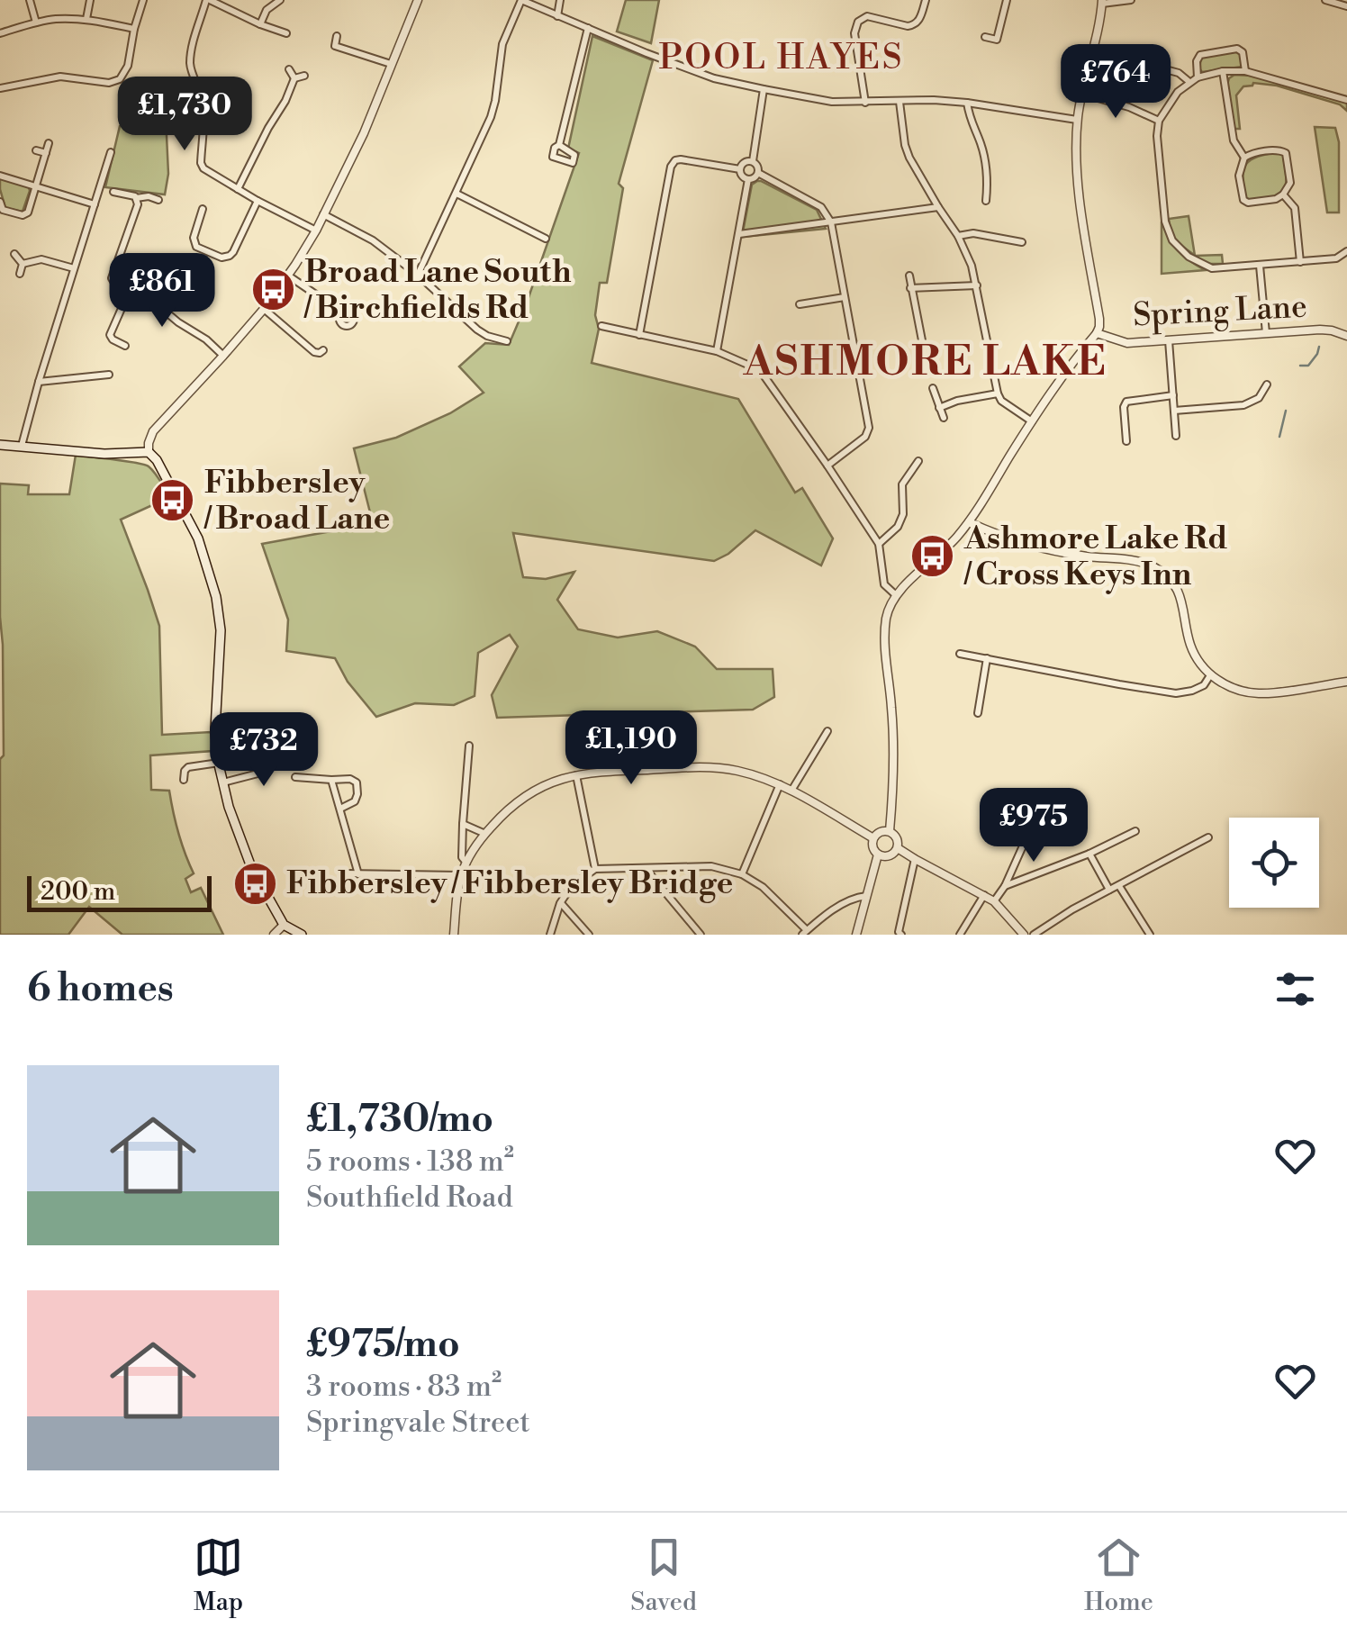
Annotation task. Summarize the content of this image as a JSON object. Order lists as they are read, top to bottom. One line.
{"streets":{"street":["Spring Lane"]},"districts":["POOL HAYES","ASHMORE LAKE"],"places":{"bus stop":["Broad Lane South / Birchfields Rd","Fibbersley / Broad Lane","Ashmore Lake Rd / Cross Keys Inn","Fibbersley / Fibbersley Bridge"]},"scale_bar":"200 m","page":{"price":["£764","£1,730","£861","£1,190","£732","£975"],"scale":"200 m","heading":"6 homes","list":[{"name":"£1,730/mo","note":"5 rooms · 138 m² · Southfield Road"},{"name":"£975/mo","note":"3 rooms · 83 m² · Springvale Street"}],"tabs":["Map","Saved","Home"]}}
